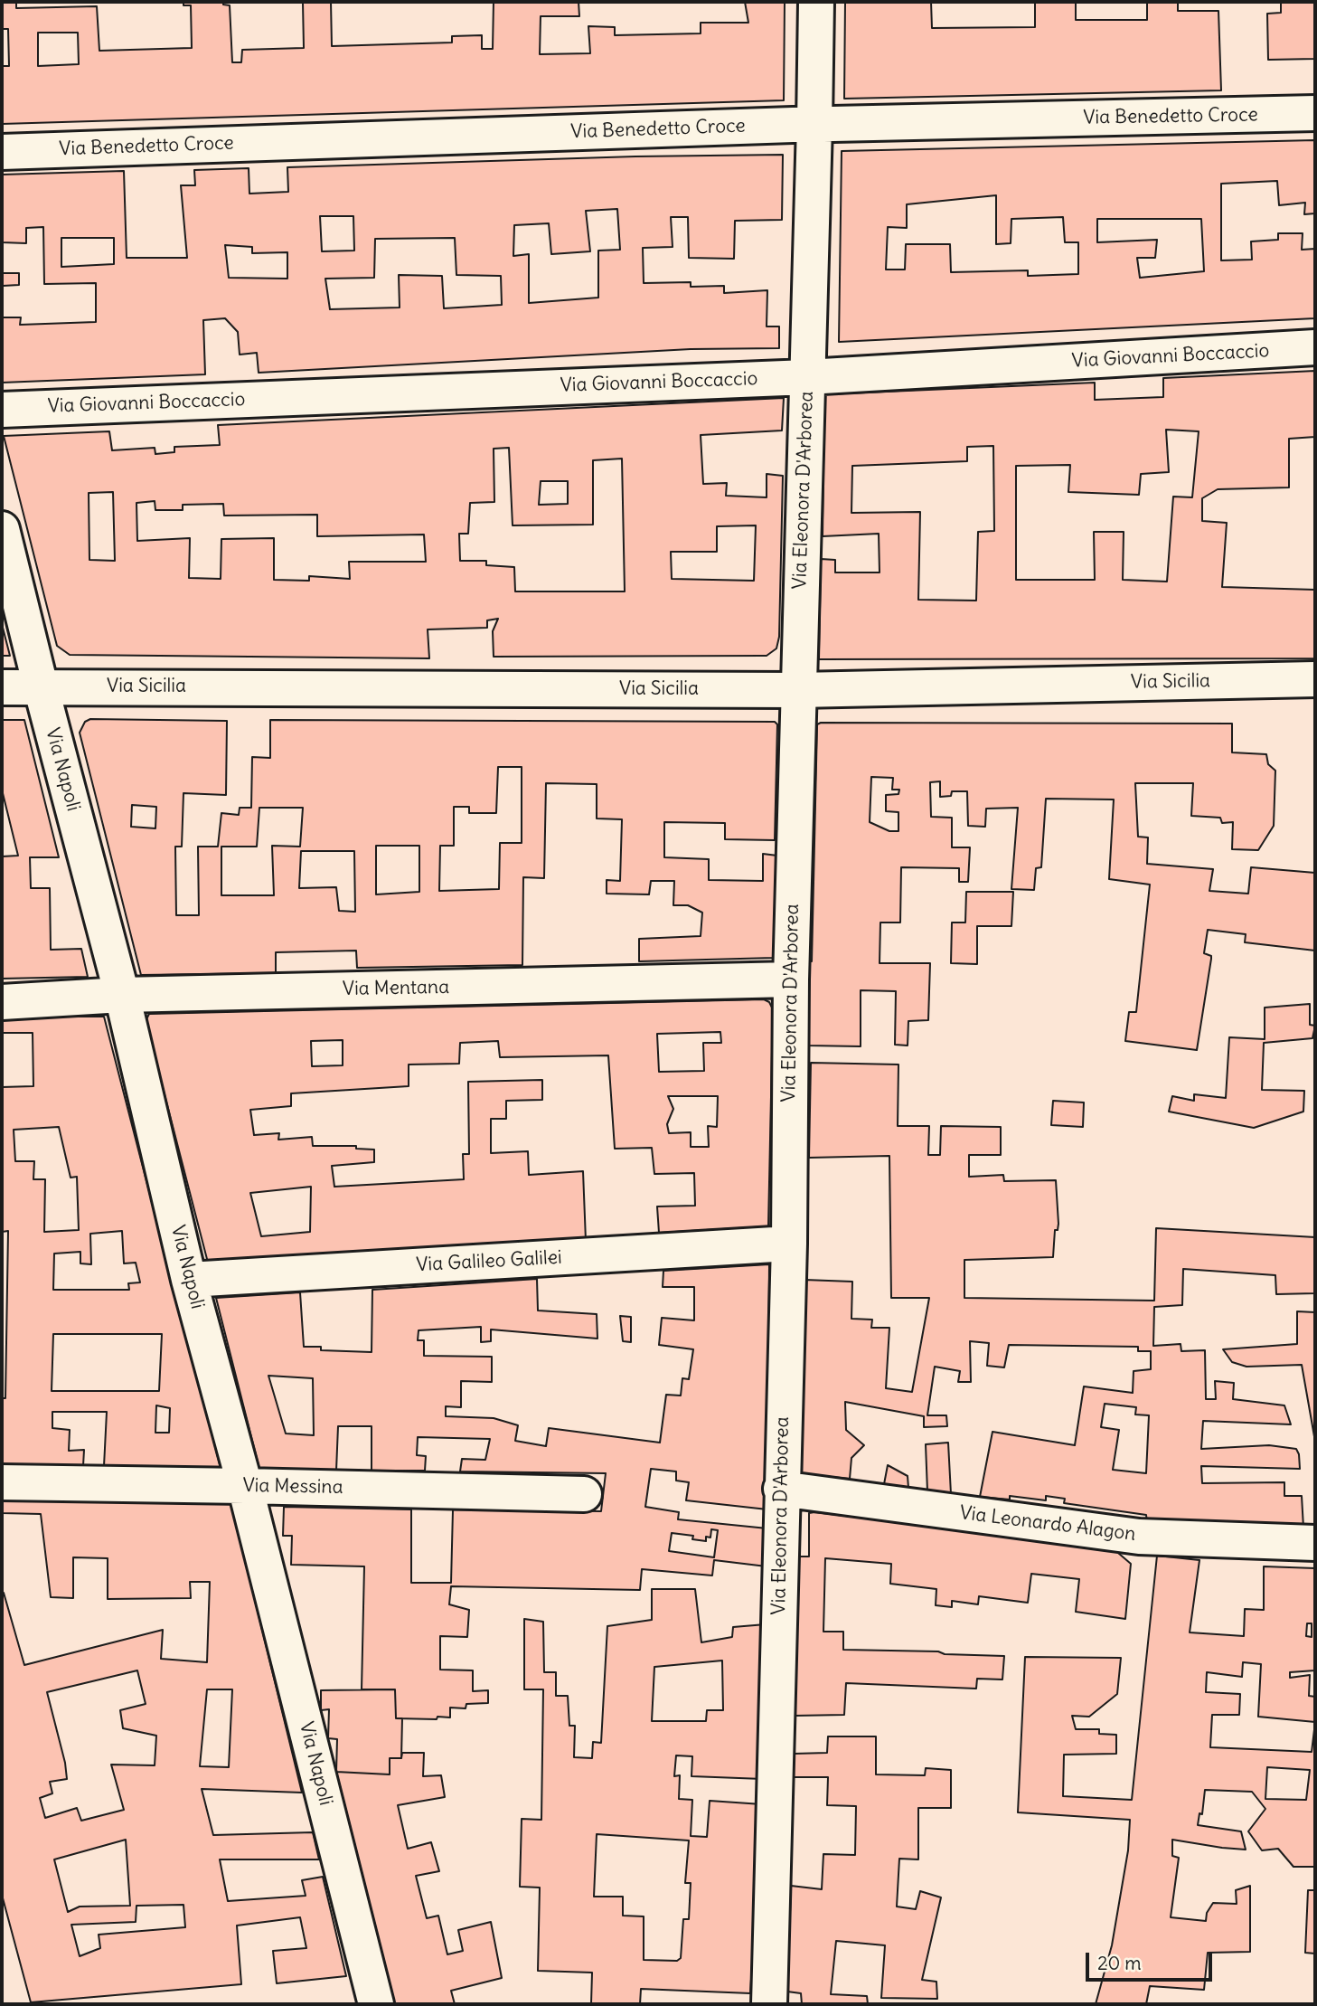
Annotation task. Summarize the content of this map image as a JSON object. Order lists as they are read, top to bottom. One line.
{"streets":{"street":["Via Benedetto Croce","Via Giovanni Boccaccio","Via Eleonora D'Arborea","Via Sicilia","Via Napoli","Via Mentana","Via Galileo Galilei","Via Messina","Via Leonardo Alagon"]},"crossings":[["Via Benedetto Croce","Via Eleonora D'Arborea"],["Via Giovanni Boccaccio","Via Eleonora D'Arborea"],["Via Eleonora D'Arborea","Via Sicilia"],["Via Eleonora D'Arborea","Via Mentana"],["Via Eleonora D'Arborea","Via Galileo Galilei"],["Via Eleonora D'Arborea","Via Leonardo Alagon"],["Via Sicilia","Via Napoli"],["Via Napoli","Via Mentana"],["Via Napoli","Via Galileo Galilei"],["Via Napoli","Via Messina"]],"scale_bar":"20 m"}
